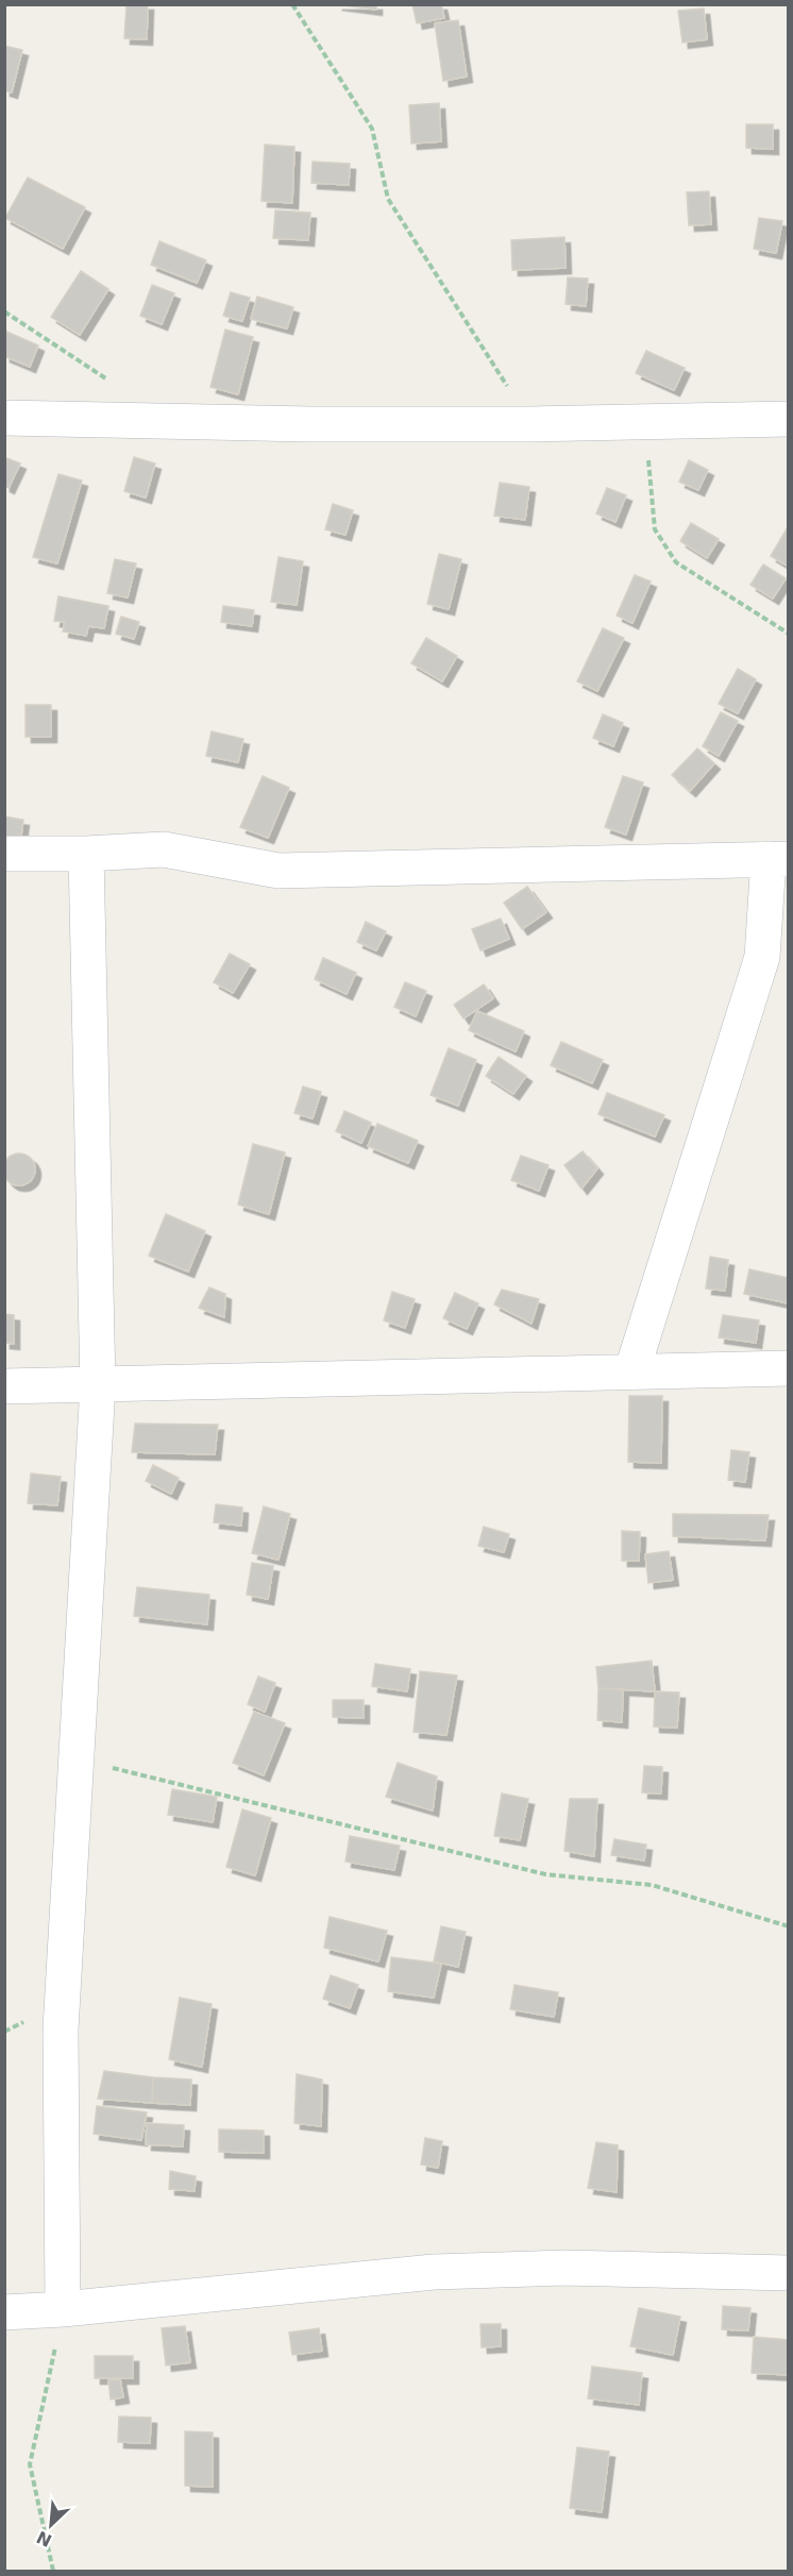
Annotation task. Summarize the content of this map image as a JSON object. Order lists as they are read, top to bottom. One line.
{"north":"bottom left"}
